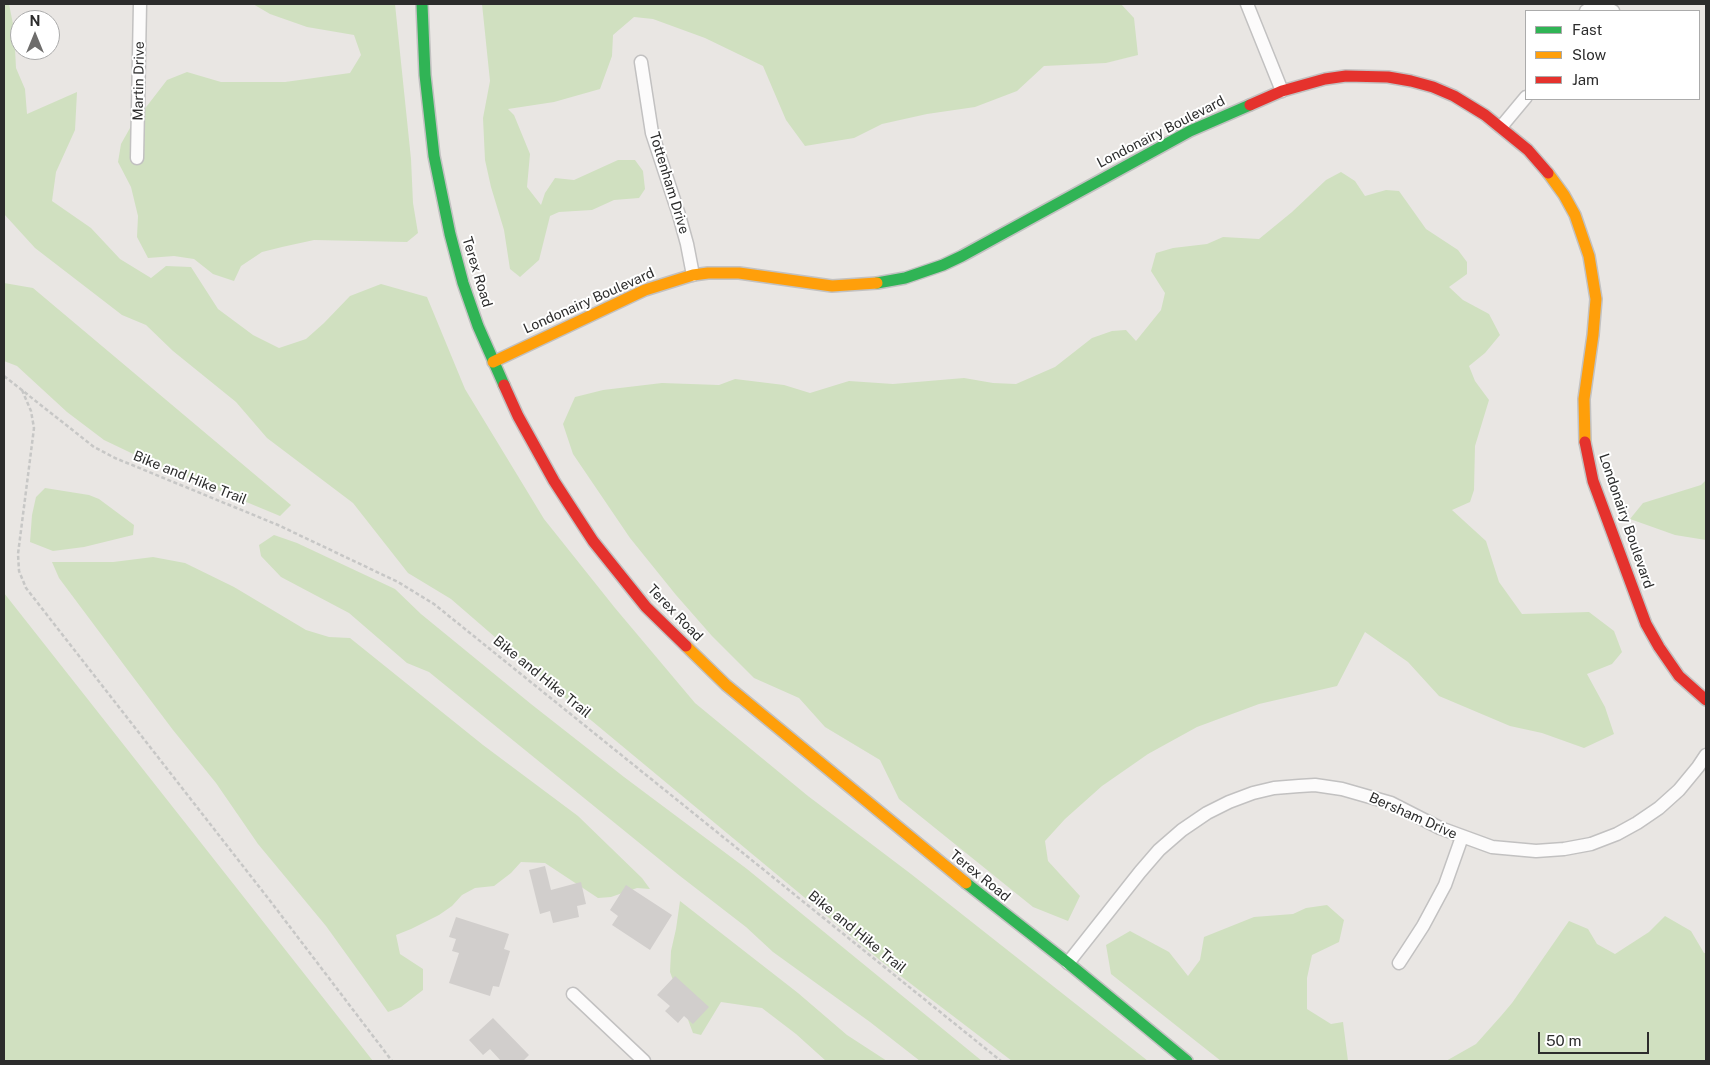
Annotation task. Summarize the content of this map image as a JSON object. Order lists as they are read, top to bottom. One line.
{"streets":{"street":["Martin Drive","Londonairy Boulevard","Tottenham Drive","Terex Road","Bersham Drive"],"path":["Bike and Hike Trail"]},"crossings":[["Londonairy Boulevard","Tottenham Drive"],["Londonairy Boulevard","Terex Road"],["Terex Road","Bersham Drive"]],"legend":["Fast","Slow","Jam"],"scale_bar":"50 m","north":"top"}
